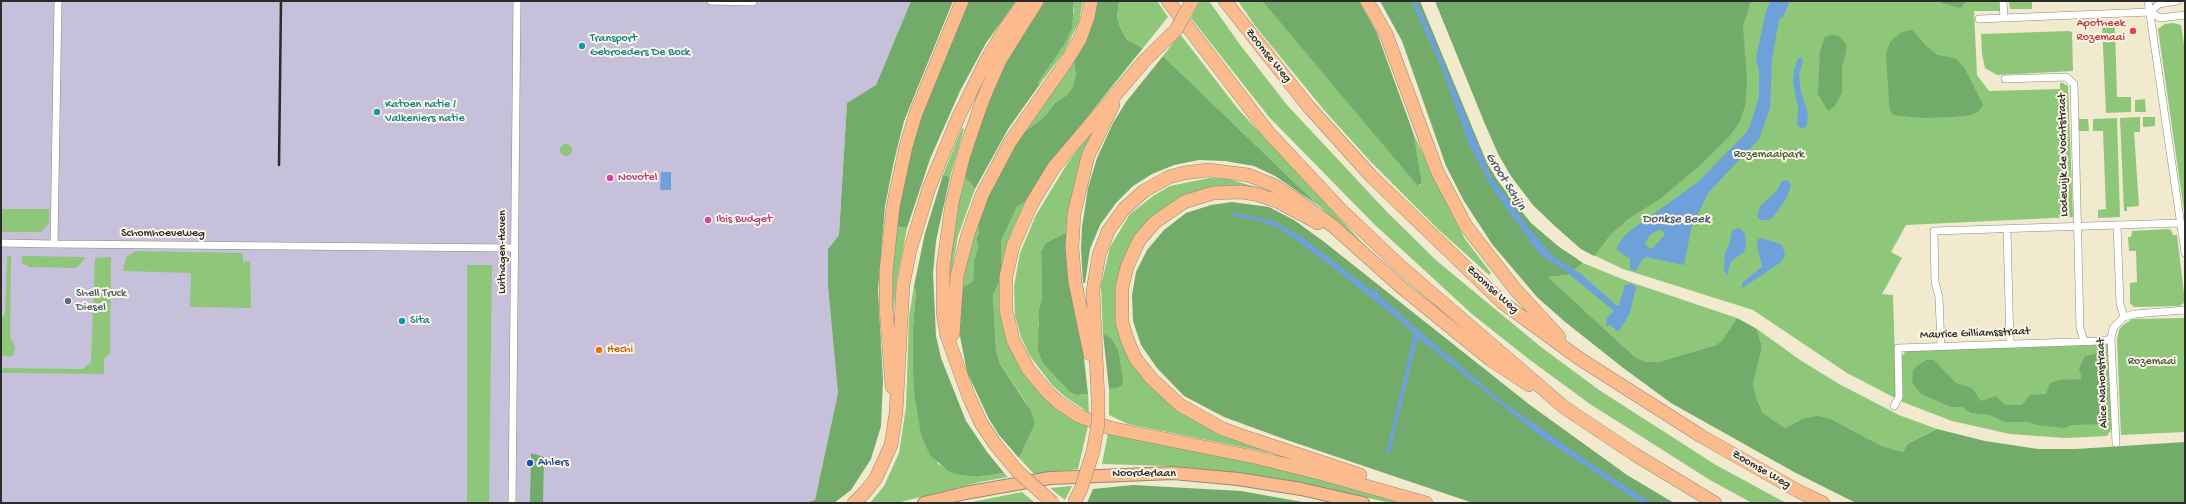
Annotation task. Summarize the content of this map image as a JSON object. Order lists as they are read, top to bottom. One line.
{"streets":{"highway":["Zoomse Weg","Noorderlaan"],"street":["Lodewijk de Vochtstraat","Schomhoeveweg","Luithagen-Haven","Maurice Gilliamsstraat","Alice Nahonstraat"]},"crossings":[["Lodewijk de Vochtstraat","Maurice Gilliamsstraat"],["Schomhoeveweg","Luithagen-Haven"],["Maurice Gilliamsstraat","Alice Nahonstraat"]],"water":["Groot Schijn","Donkse Beek"],"parks":["Rozemaaipark","Rozemaai"],"places":["Apotheek Rozemaai","Transport Gebroeders De Bock","Katoen natie / Valkeniers natie","Novotel","Ibis Budget","Shell Truck Diesel","Sita","Hechi","Ahlers"]}
